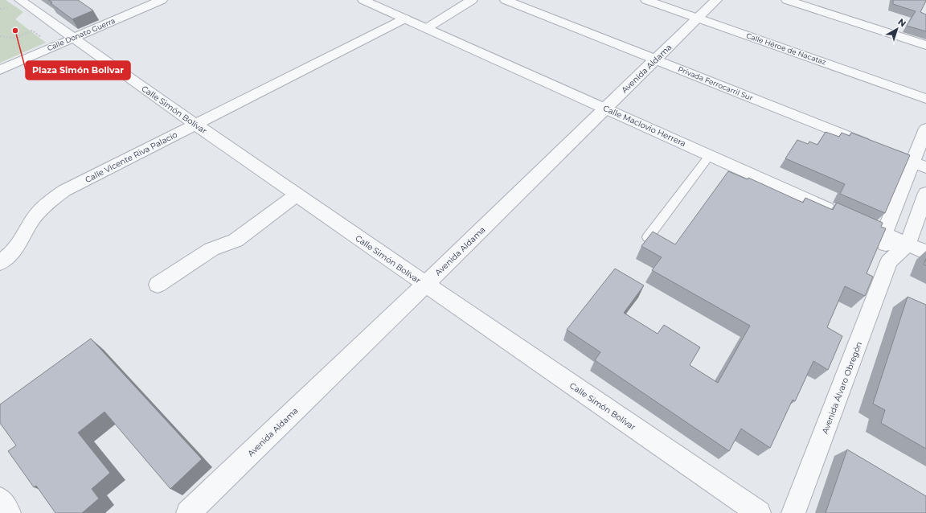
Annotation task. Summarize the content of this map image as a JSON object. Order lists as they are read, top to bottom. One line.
{"streets":{"street":["Calle Donato Guerra","Calle Héroe de Nacataz","Avenida Aldama","Privada Ferrocarril Sur","Calle Simón Bolívar","Calle Maclovio Herrera","Calle Vicente Riva Palacio","Avenida Álvaro Obregón"]},"crossings":[["Calle Donato Guerra","Calle Simón Bolívar"],["Calle Héroe de Nacataz","Avenida Aldama"],["Avenida Aldama","Privada Ferrocarril Sur"],["Avenida Aldama","Calle Simón Bolívar"],["Avenida Aldama","Calle Maclovio Herrera"],["Calle Simón Bolívar","Calle Vicente Riva Palacio"],["Calle Maclovio Herrera","Calle Vicente Riva Palacio"],["Calle Maclovio Herrera","Avenida Álvaro Obregón"]],"places":["Plaza Simón Bolivar"],"north":"top right"}
